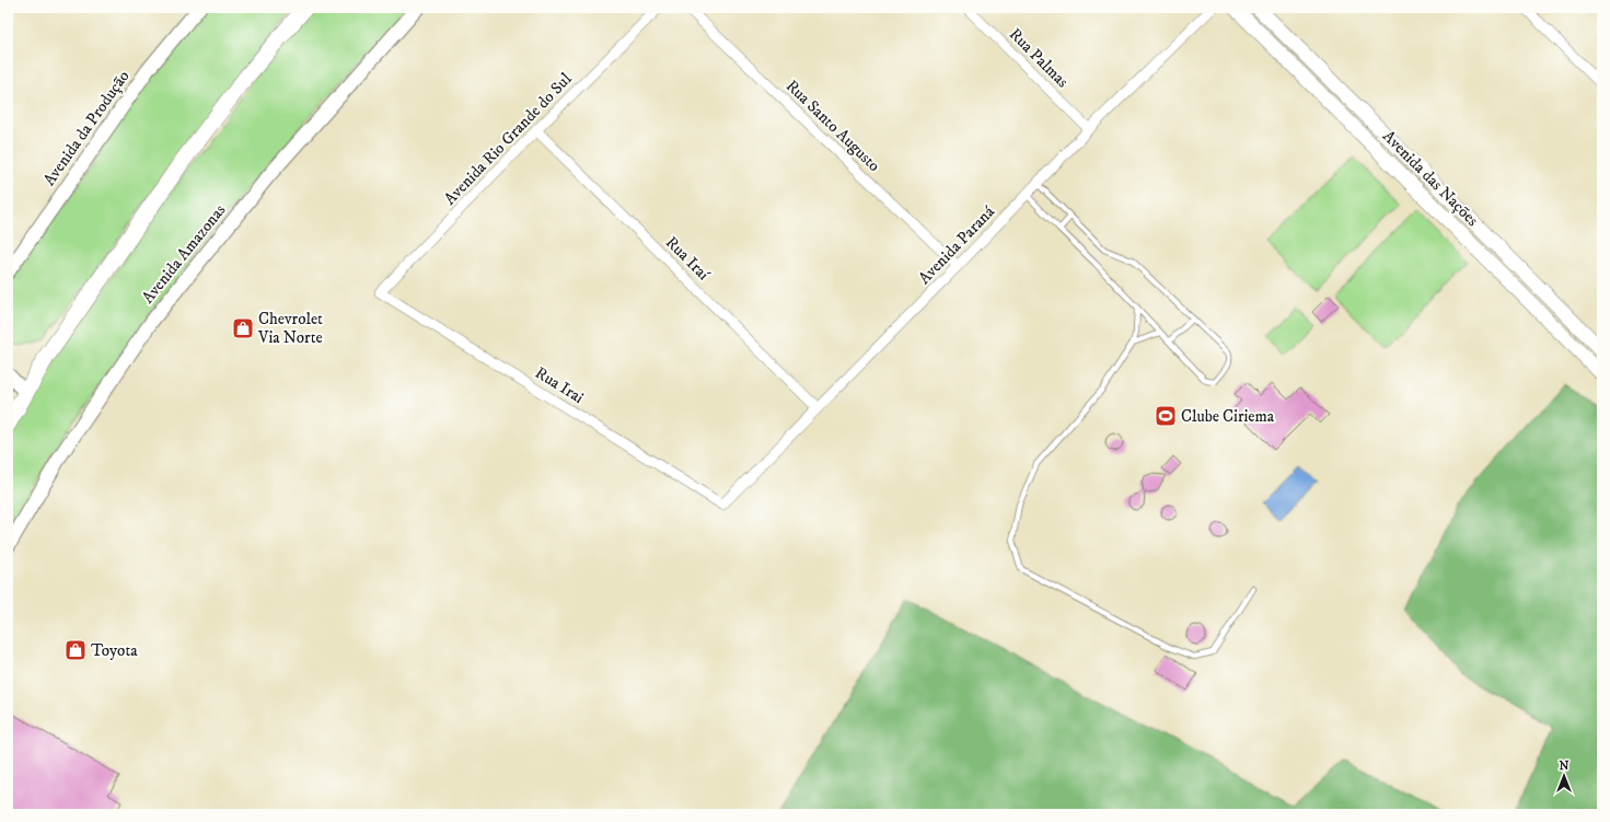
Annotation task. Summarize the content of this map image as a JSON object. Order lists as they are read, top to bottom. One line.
{"streets":{"main road":["Avenida das Nações"],"street":["Rua Palmas","Rua Santo Augusto","Avenida da Produção","Avenida Rio Grande do Sul","Avenida Paraná","Avenida Amazonas","Rua Iraí","Rua Irai"]},"crossings":[["Rua Palmas","Avenida Paraná"],["Rua Santo Augusto","Avenida Paraná"],["Avenida Rio Grande do Sul","Rua Iraí"],["Avenida Rio Grande do Sul","Rua Irai"],["Avenida Paraná","Rua Iraí"],["Avenida Paraná","Rua Irai"]],"places":{"shop":["Chevrolet Via Norte","Toyota"],"sports":["Clube Ciriema"]},"north":"top"}
